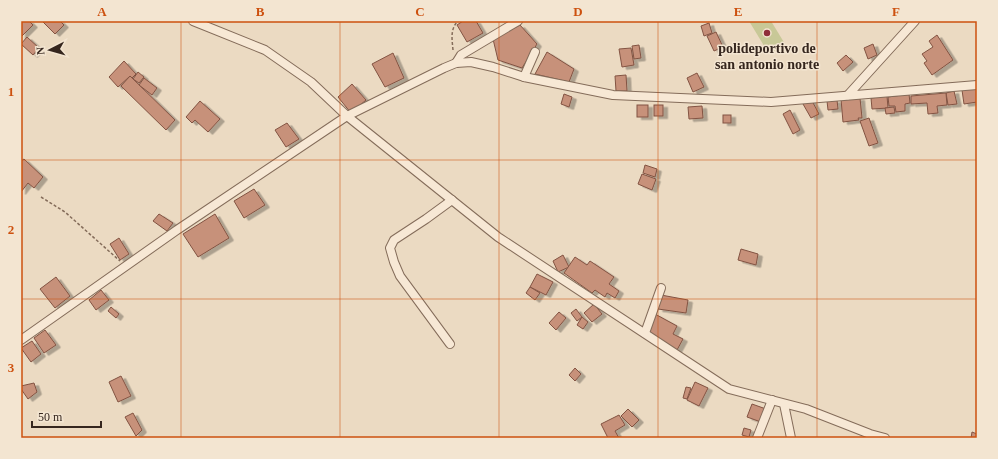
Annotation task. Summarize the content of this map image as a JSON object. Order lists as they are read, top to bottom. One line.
{"places":["polideportivo de san antonio norte"],"scale_bar":"50 m","north":"left","grid":{"columns":["A","B","C","D","E","F"],"rows":["1","2","3"]}}
